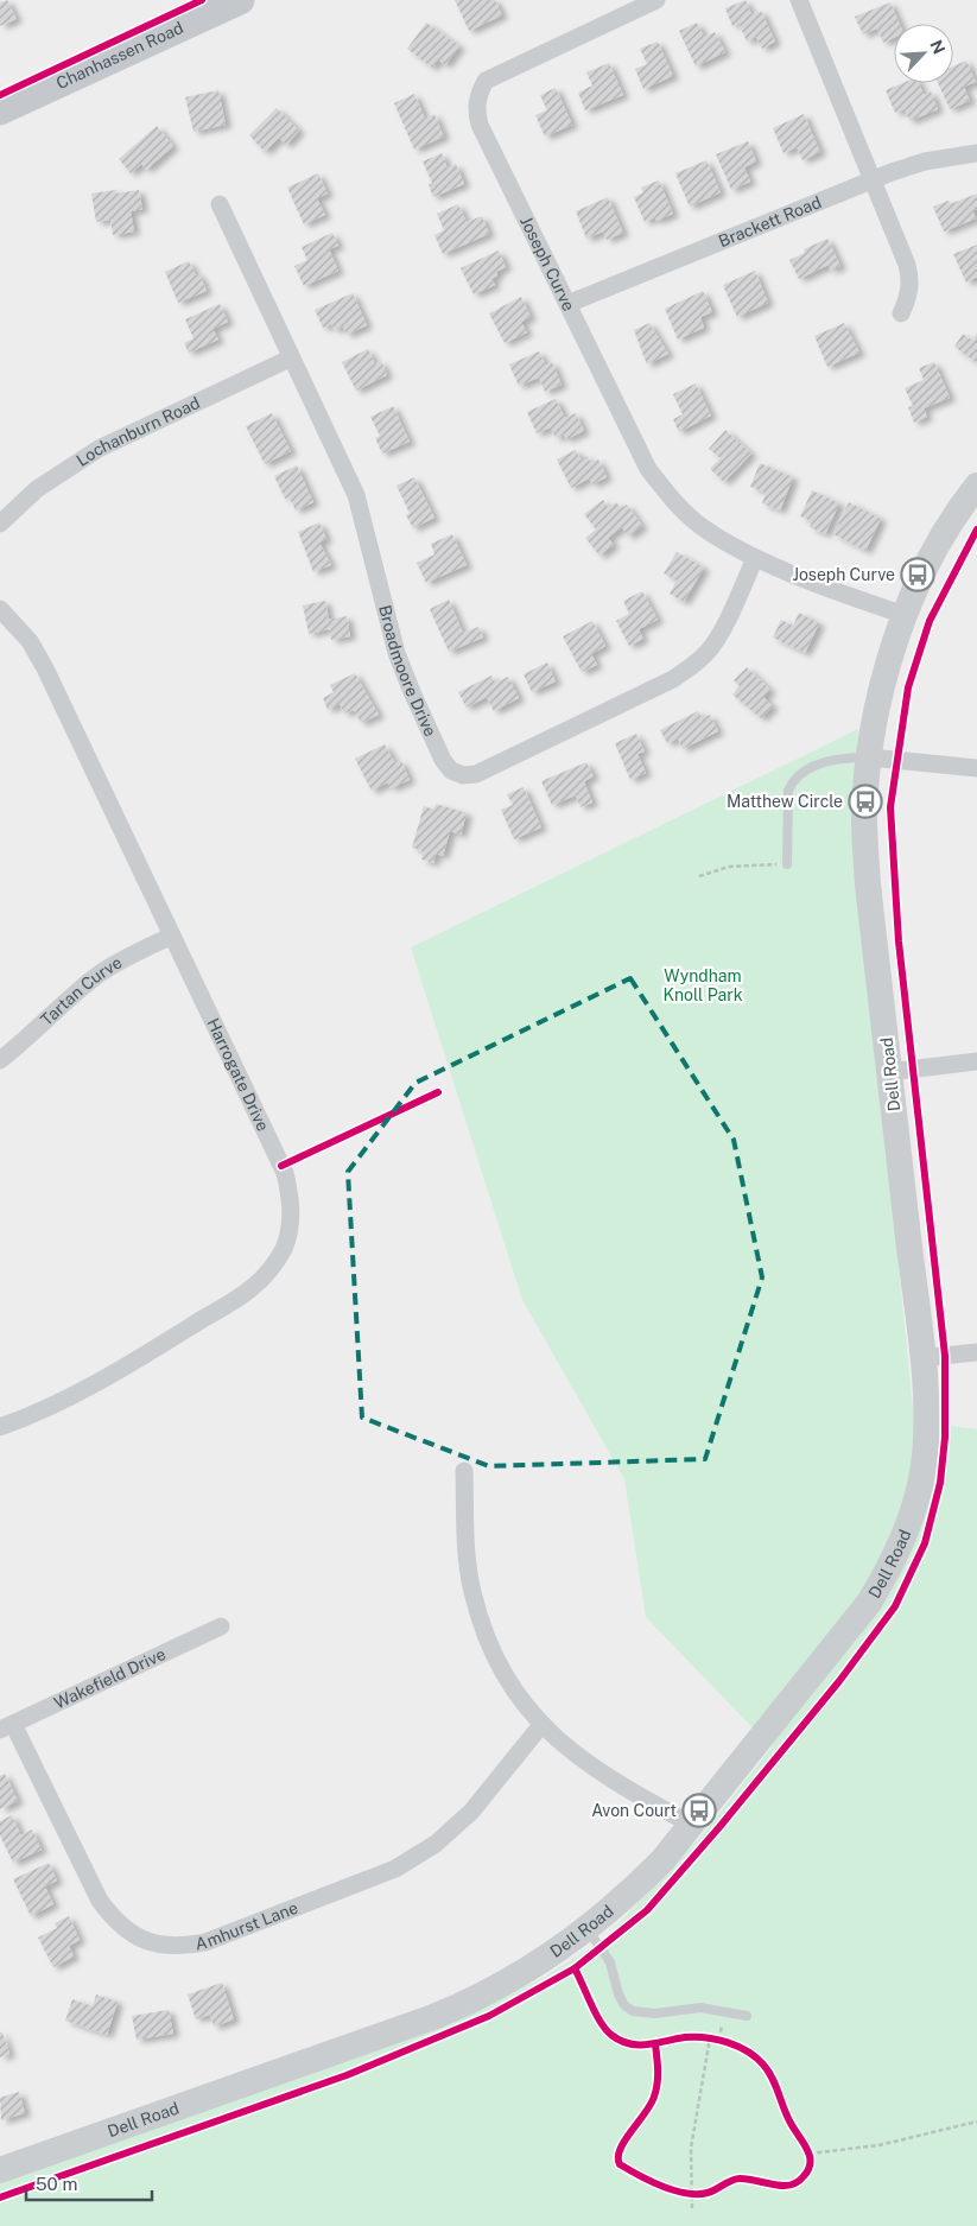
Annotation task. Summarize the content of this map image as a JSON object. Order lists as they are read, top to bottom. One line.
{"streets":{"main road":["Chanhassen Road"],"street":["Brackett Road","Joseph Curve","Lochanburn Road","Broadmoore Drive","Tartan Curve","Harrogate Drive","Dell Road","Wakefield Drive","Amhurst Lane"]},"crossings":[["Brackett Road","Joseph Curve"],["Joseph Curve","Broadmoore Drive"],["Joseph Curve","Dell Road"],["Lochanburn Road","Broadmoore Drive"],["Tartan Curve","Harrogate Drive"],["Wakefield Drive","Amhurst Lane"]],"parks":["Wyndham Knoll Park"],"places":{"bus stop":["Joseph Curve","Matthew Circle","Avon Court"]},"scale_bar":"50 m","north":"top right"}
